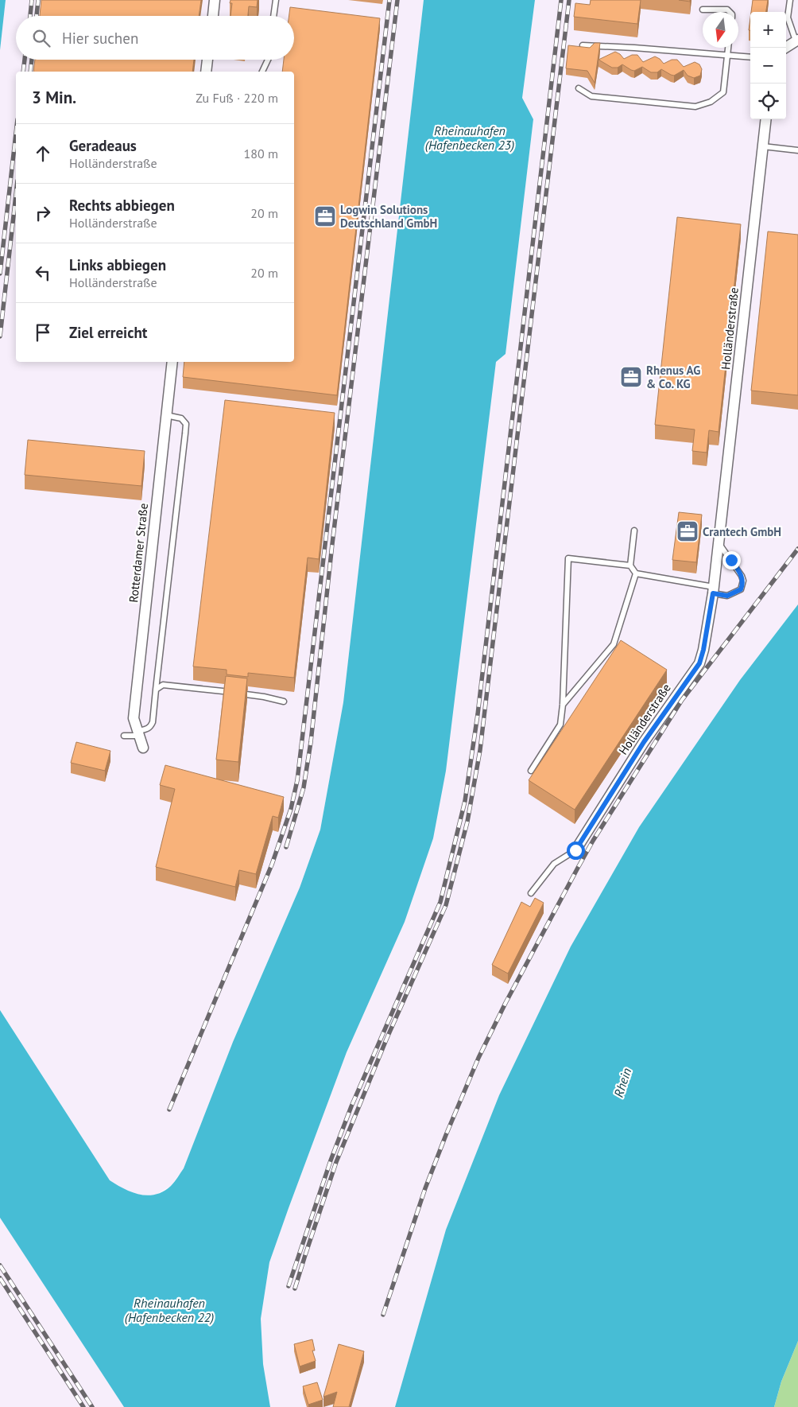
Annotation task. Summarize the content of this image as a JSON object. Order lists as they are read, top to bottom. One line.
{"streets":{"street":["Holländerstraße","Rotterdamer Straße"]},"water":["Rheinauhafen (Hafenbecken 23)","Rhein","Rheinauhafen (Hafenbecken 22)"],"places":{"office":["Logwin Solutions Deutschland GmbH","Rhenus AG & Co. KG","Crantech GmbH"]},"north":"bottom","page":{"map_buttons":["+","−"],"search":"Hier suchen","heading":["3 Min.","Zu Fuß · 220 m"],"list":[["Geradeaus","Holländerstraße","180 m"],["Rechts abbiegen","Holländerstraße","20 m"],["Links abbiegen","Holländerstraße","20 m"],"Ziel erreicht"]}}
